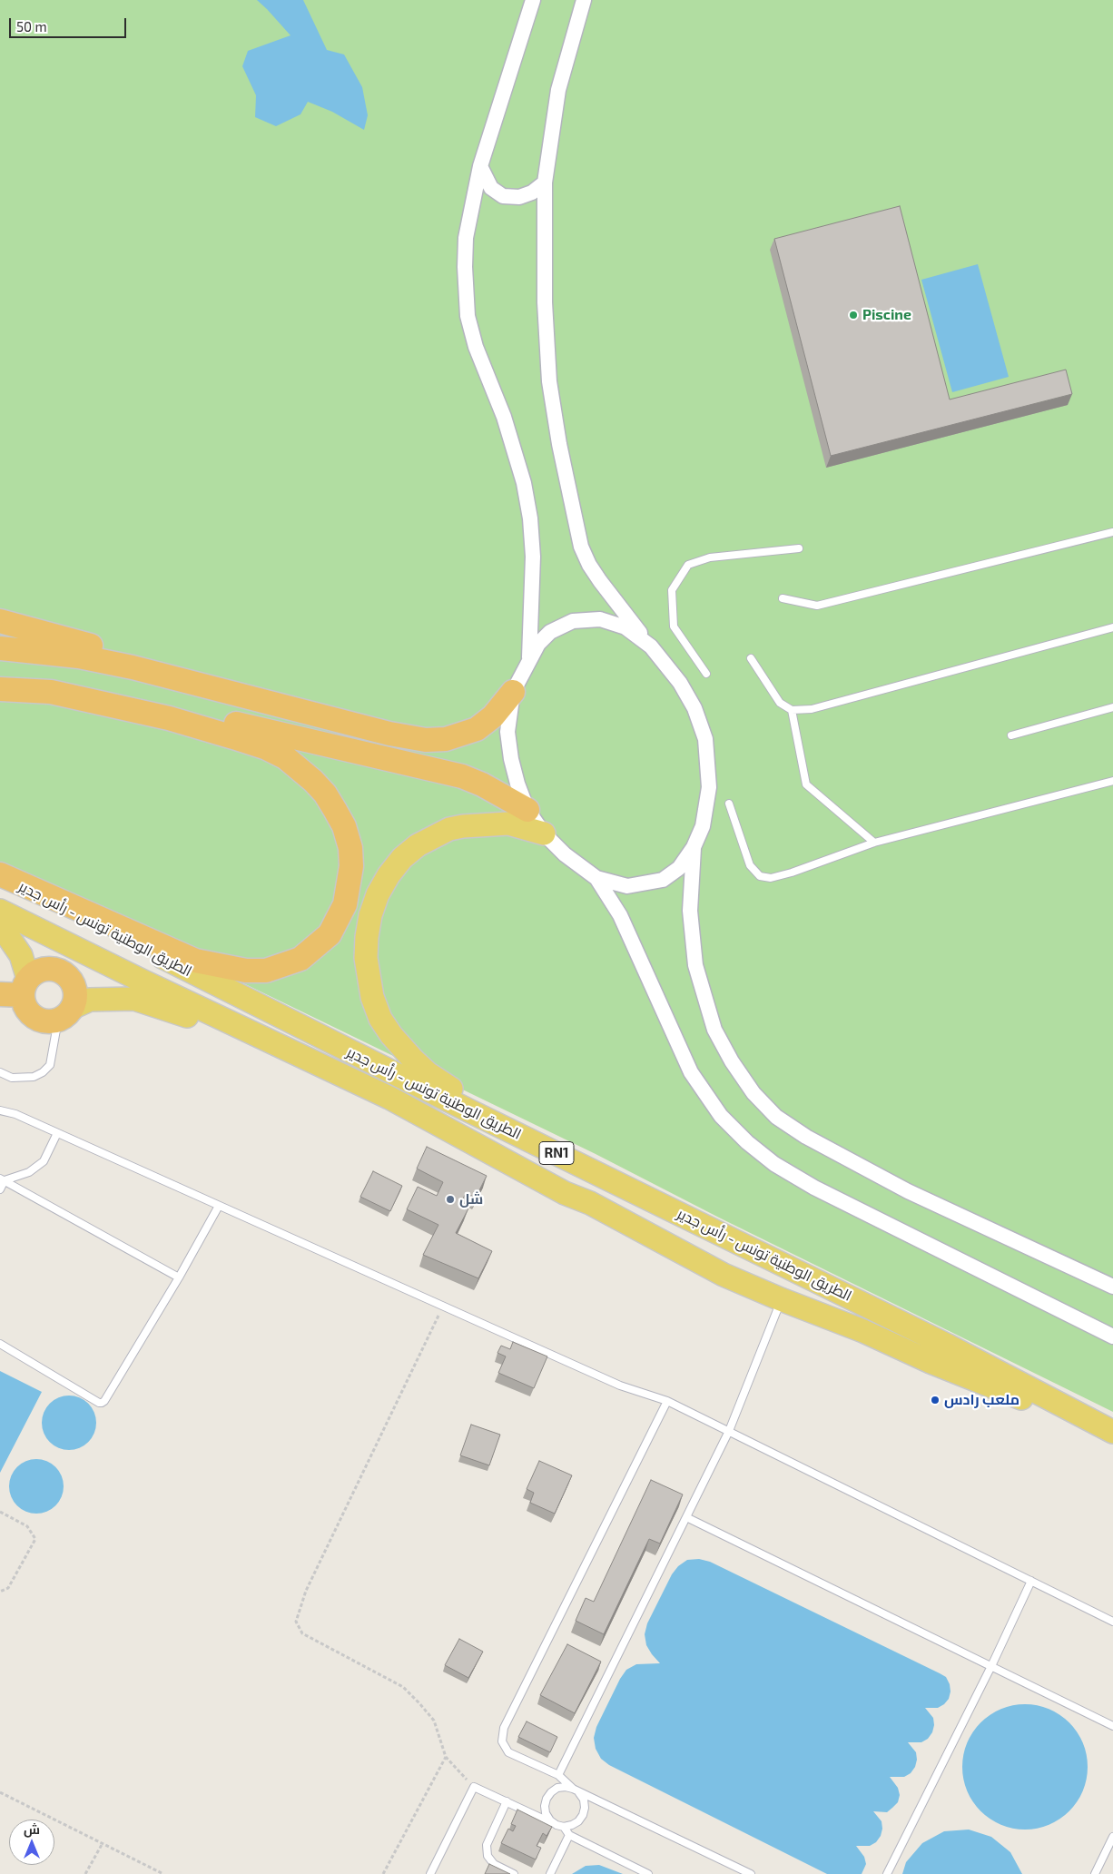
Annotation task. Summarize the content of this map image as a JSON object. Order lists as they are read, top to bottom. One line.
{"streets":{"main road":["الطريق الوطنية تونس - رأس جدير","RN1"]},"places":["Piscine","شل","ملعب رادس"],"scale_bar":"50 m","north":"top"}
